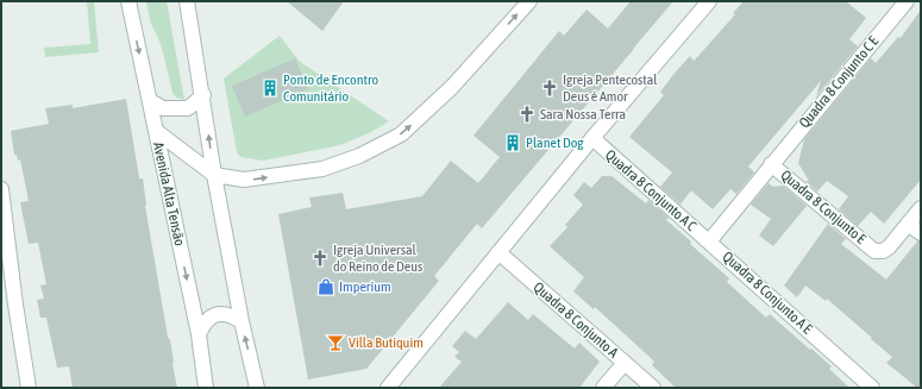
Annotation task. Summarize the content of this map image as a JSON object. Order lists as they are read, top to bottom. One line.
{"streets":{"street":["Quadra 8 Conjunto C E","Quadra 8 Conjunto A C","Avenida Alta Tensão","Quadra 8 Conjunto E","Quadra 8 Conjunto A E","Quadra 8 Conjunto A"]},"crossings":[["Quadra 8 Conjunto C E","Quadra 8 Conjunto A C"],["Quadra 8 Conjunto C E","Quadra 8 Conjunto E"],["Quadra 8 Conjunto C E","Quadra 8 Conjunto A E"],["Quadra 8 Conjunto A C","Quadra 8 Conjunto A E"]],"places":{"building":["Ponto de Encontro Comunitário","Planet Dog"],"church":["Igreja Pentecostal Deus é Amor","Sara Nossa Terra","Igreja Universal do Reino de Deus"],"shop":["Imperium"],"bar":["Villa Butiquim"]}}
